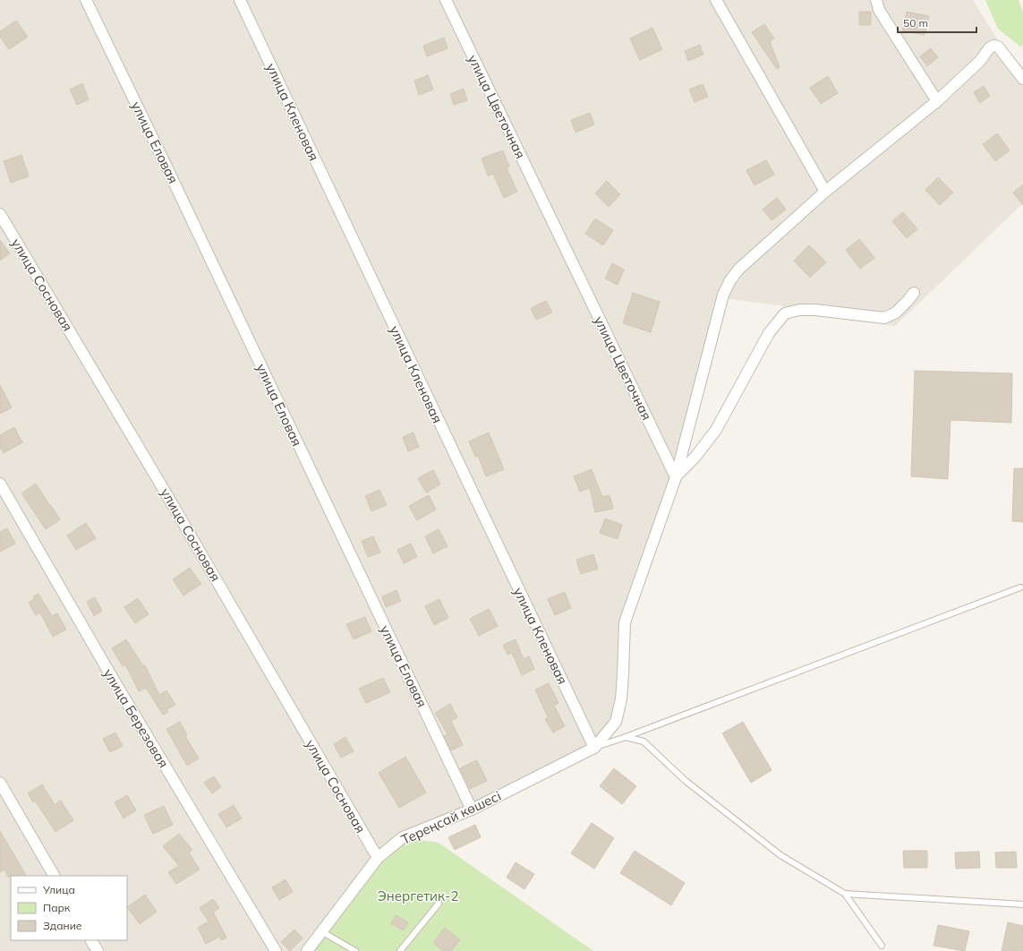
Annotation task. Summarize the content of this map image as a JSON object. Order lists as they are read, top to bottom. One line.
{"streets":{"street":["улица Цветочная","улица Кленовая","улица Еловая","улица Сосновая","улица Березовая","Тереңсай көшесі"]},"crossings":[["улица Кленовая","Тереңсай көшесі"],["улица Еловая","Тереңсай көшесі"],["улица Сосновая","Тереңсай көшесі"]],"parks":["Энергетик-2"],"legend":["Улица","Парк","Здание"],"scale_bar":"50 m"}
